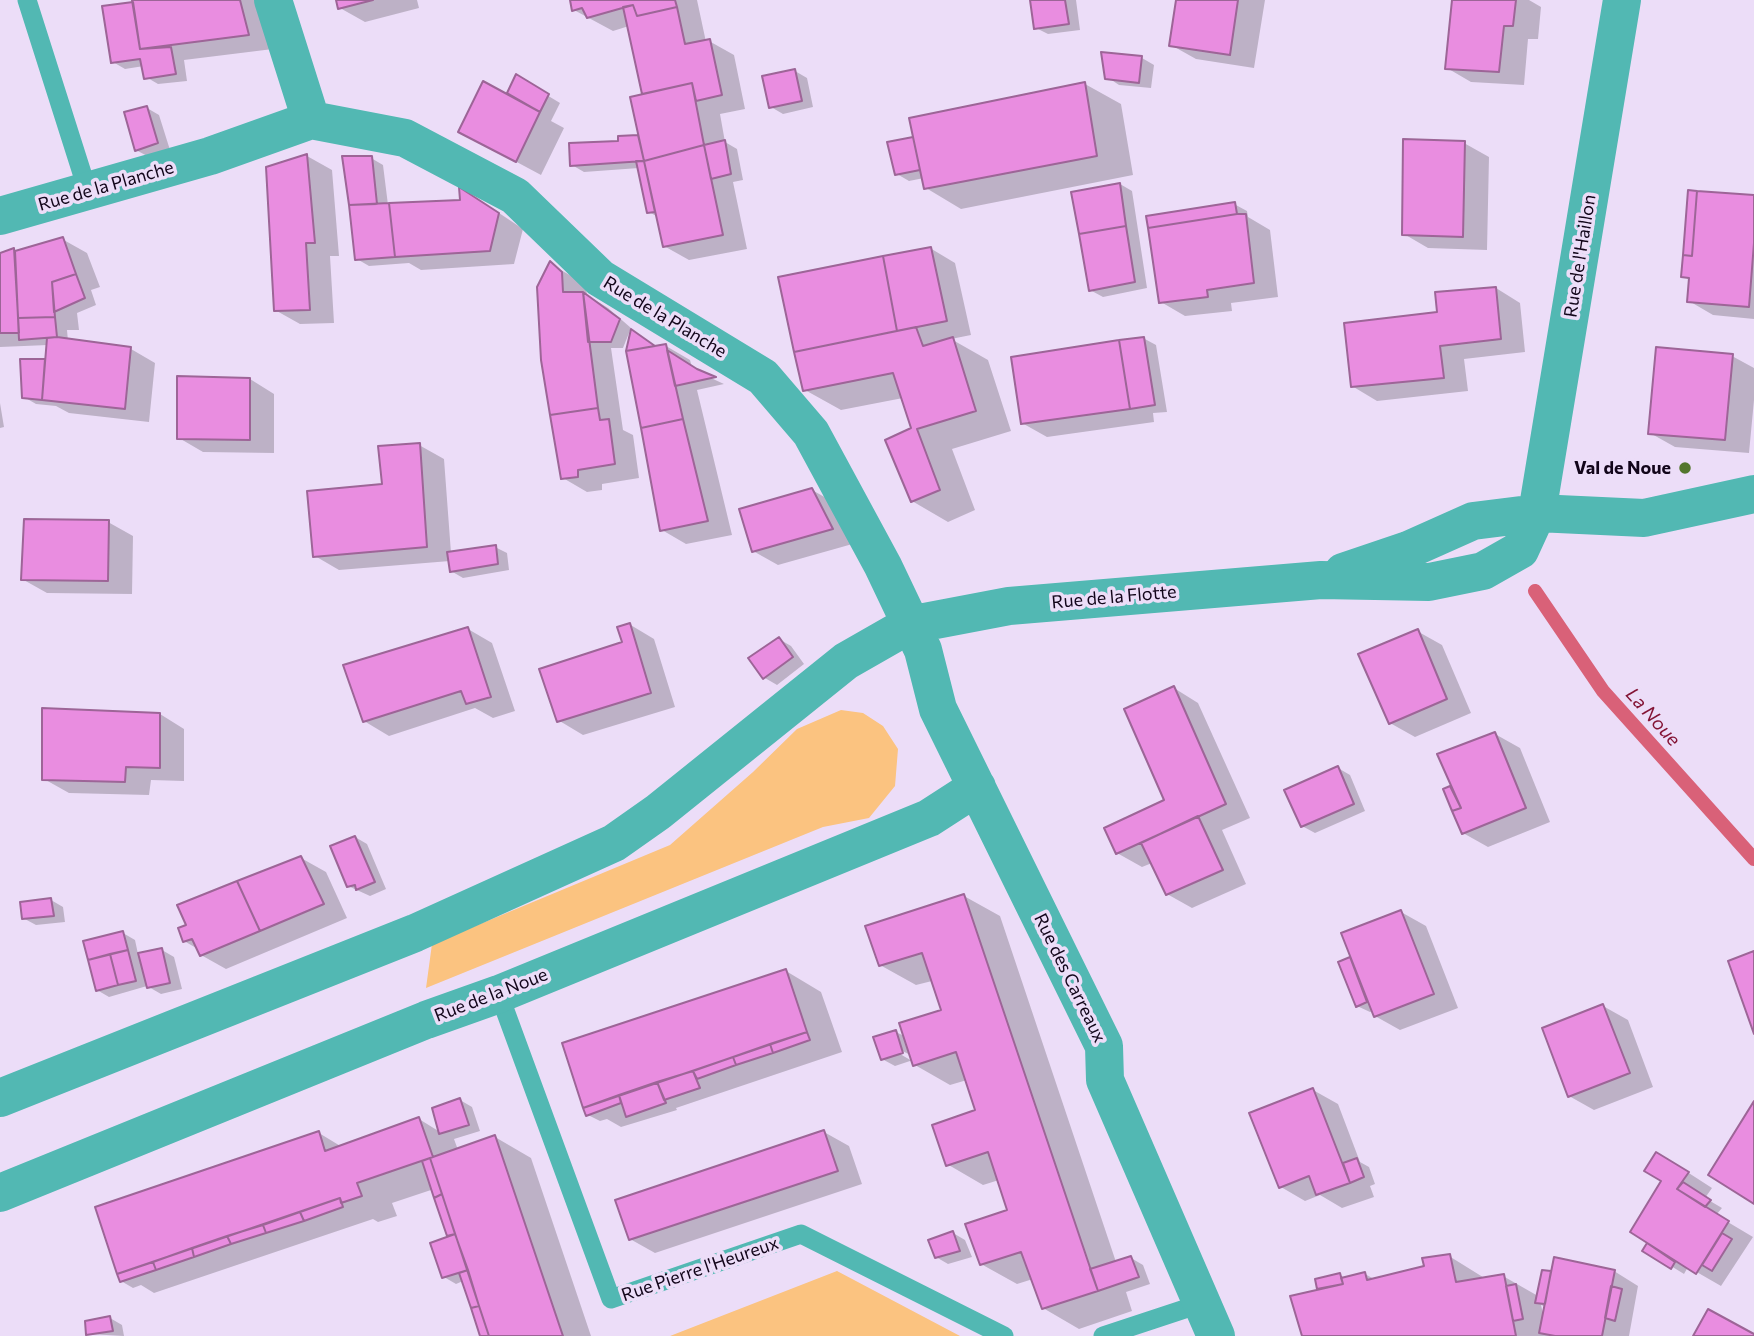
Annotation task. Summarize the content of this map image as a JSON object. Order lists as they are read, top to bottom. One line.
{"streets":{"street":["Rue de la Planche","Rue de l'Haillon","Rue de la Flotte","Rue des Carreaux","Rue de la Noue"],"lane":["Rue Pierre l'Heureux"]},"crossings":[["Rue de la Planche","Rue de la Flotte"],["Rue de la Planche","Rue des Carreaux"],["Rue de l'Haillon","Rue de la Flotte"],["Rue de la Flotte","Rue des Carreaux"],["Rue des Carreaux","Rue de la Noue"],["Rue de la Noue","Rue Pierre l'Heureux"]],"water":["La Noue"],"places":["Val de Noue"]}
